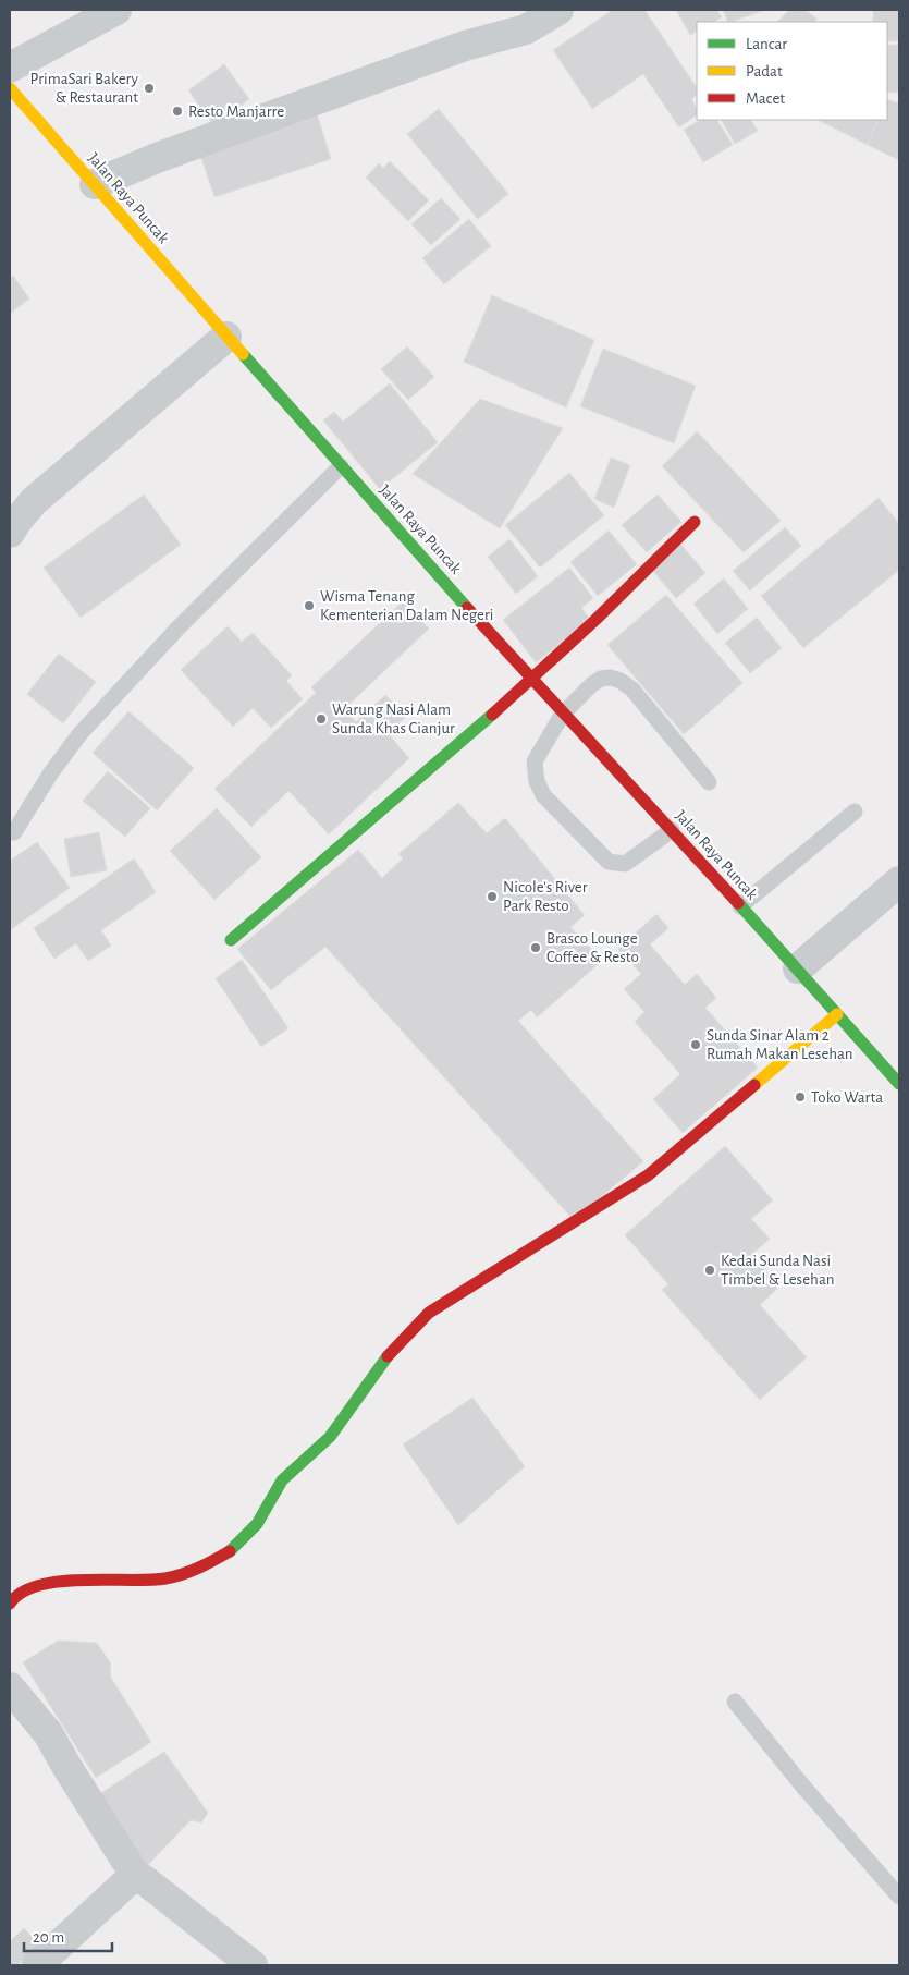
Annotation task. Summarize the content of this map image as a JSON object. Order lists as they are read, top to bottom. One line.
{"streets":{"main road":["Jalan Raya Puncak"]},"places":["PrimaSari Bakery & Restaurant","Resto Manjarre","Wisma Tenang Kementerian Dalam Negeri","Warung Nasi Alam Sunda Khas Cianjur","Nicole's River Park Resto","Brasco Lounge Coffee & Resto","Sunda Sinar Alam 2 Rumah Makan Lesehan","Toko Warta","Kedai Sunda Nasi Timbel & Lesehan"],"legend":["Lancar","Padat","Macet"],"scale_bar":"20 m"}
